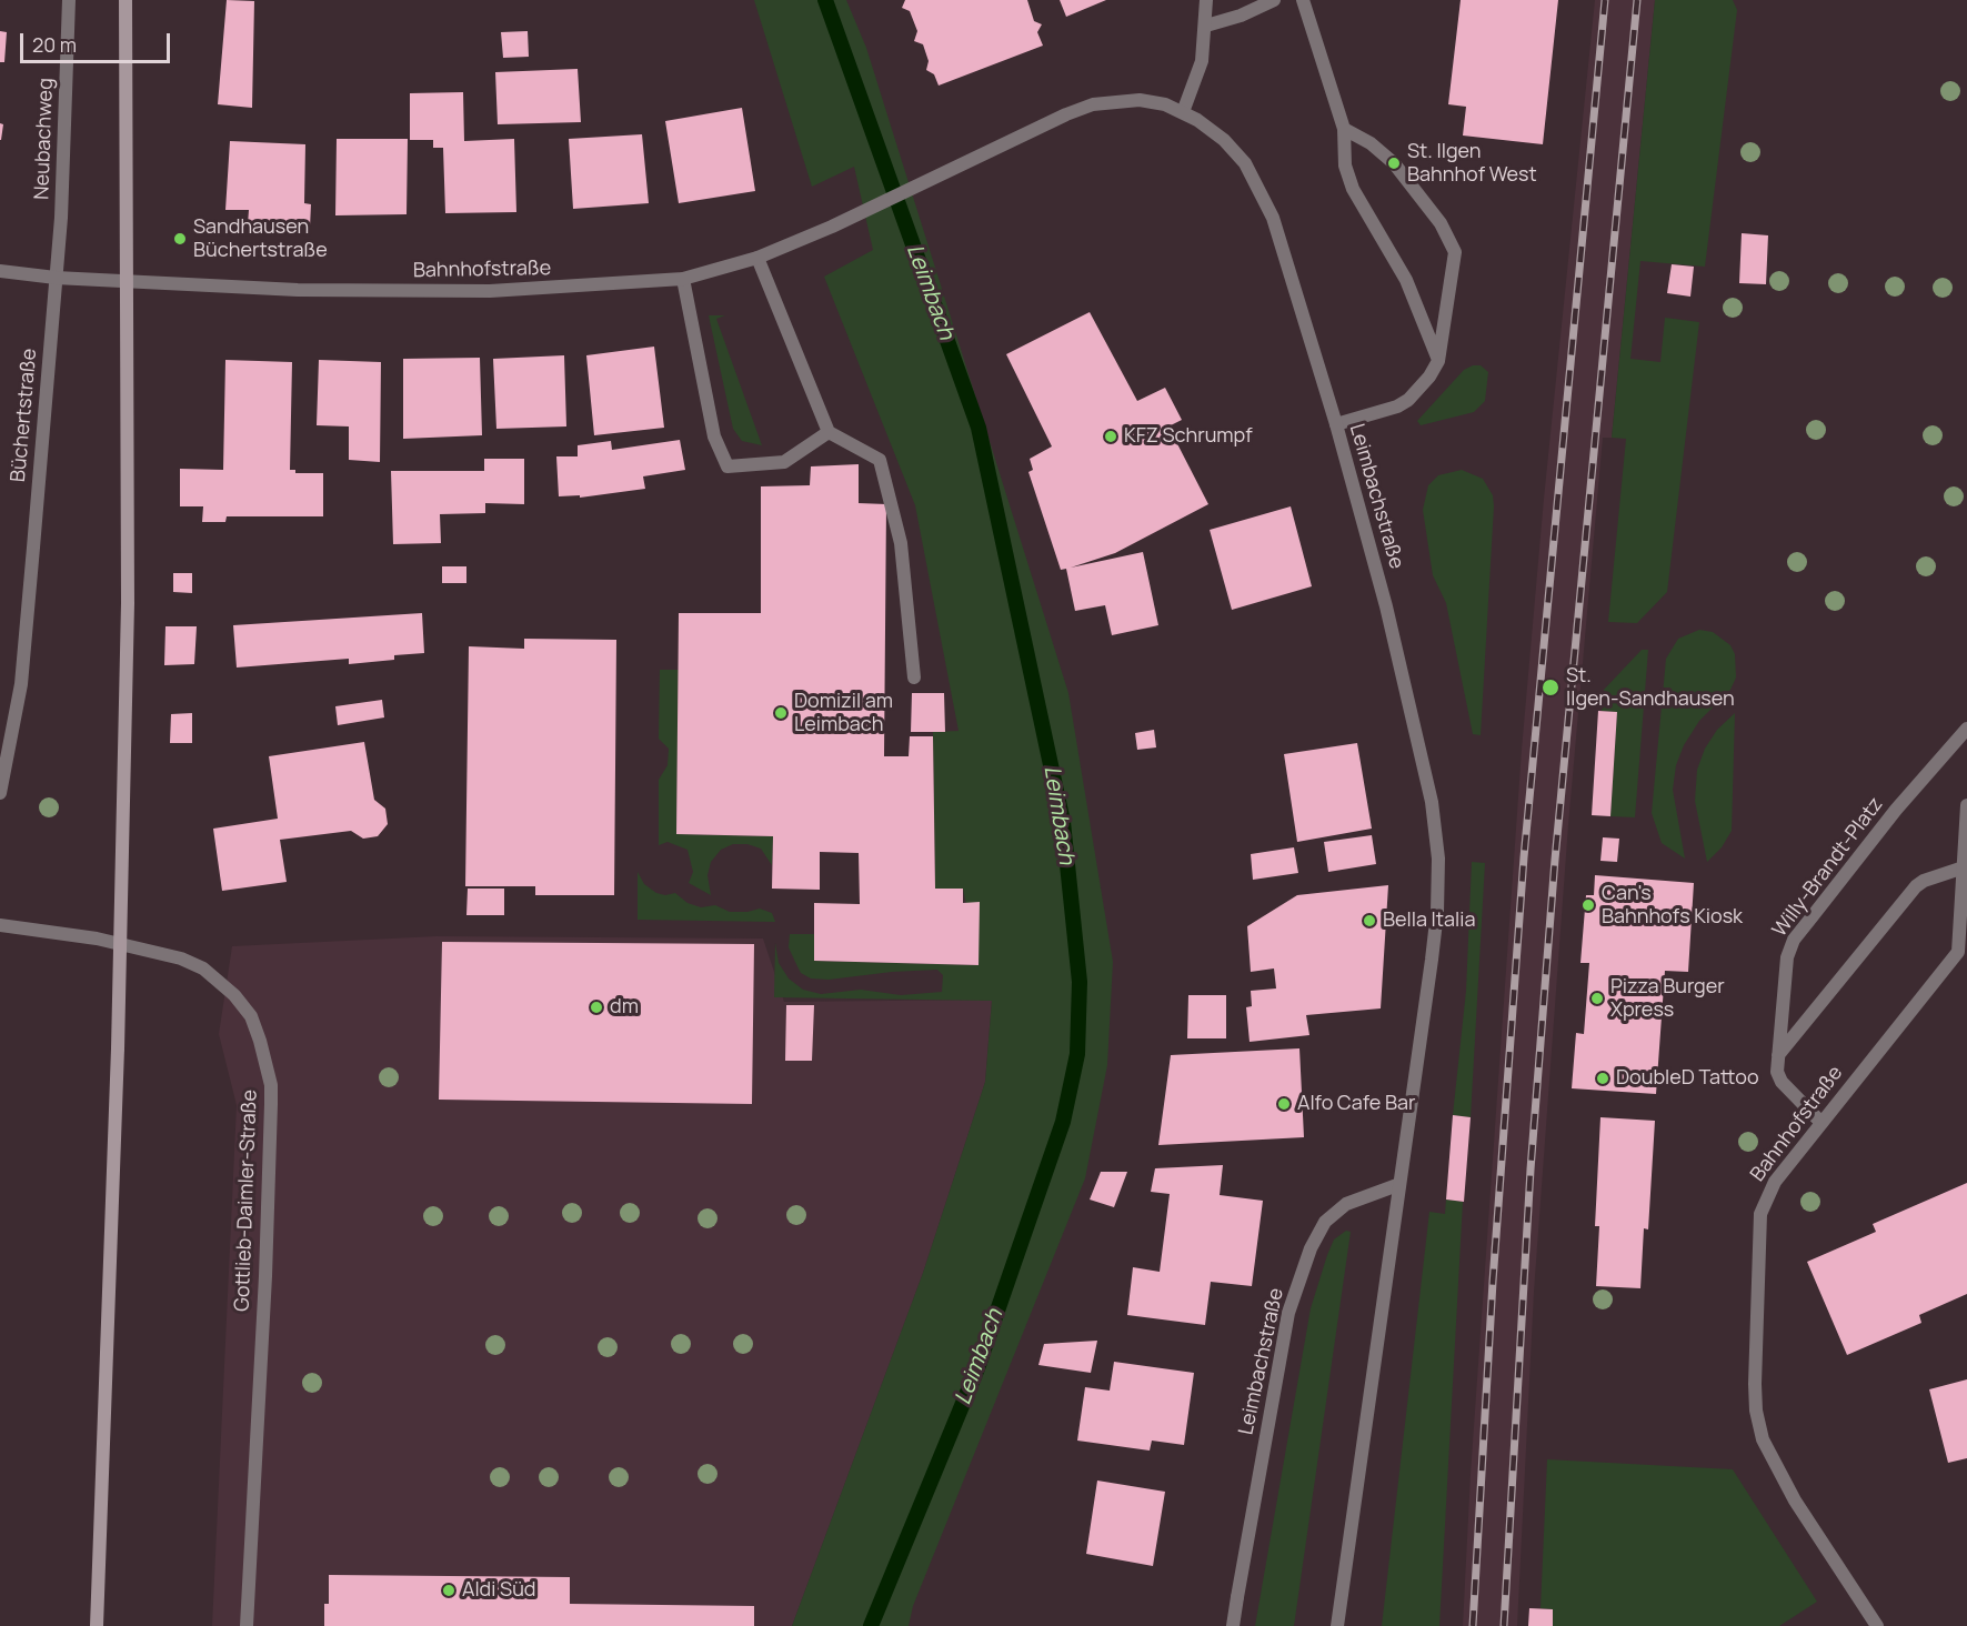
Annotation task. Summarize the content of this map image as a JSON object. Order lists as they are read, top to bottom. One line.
{"streets":{"street":["Neubachweg","Bahnhofstraße","Büchertstraße","Leimbachstraße","Willy-Brandt-Platz","Gottlieb-Daimler-Straße"]},"crossings":[["Neubachweg","Bahnhofstraße"],["Neubachweg","Büchertstraße"],["Bahnhofstraße","Büchertstraße"],["Bahnhofstraße","Leimbachstraße"],["Bahnhofstraße","Willy-Brandt-Platz"]],"water":["Leimbach"],"places":["St. Ilgen Bahnhof West","Sandhausen Büchertstraße","KFZ Schrumpf","St. Ilgen-Sandhausen","Domizil am Leimbach","Can's Bahnhofs Kiosk","Bella Italia","Pizza Burger Xpress","dm","DoubleD Tattoo","Alfo Cafe Bar","Aldi Süd"],"scale_bar":"20 m"}
